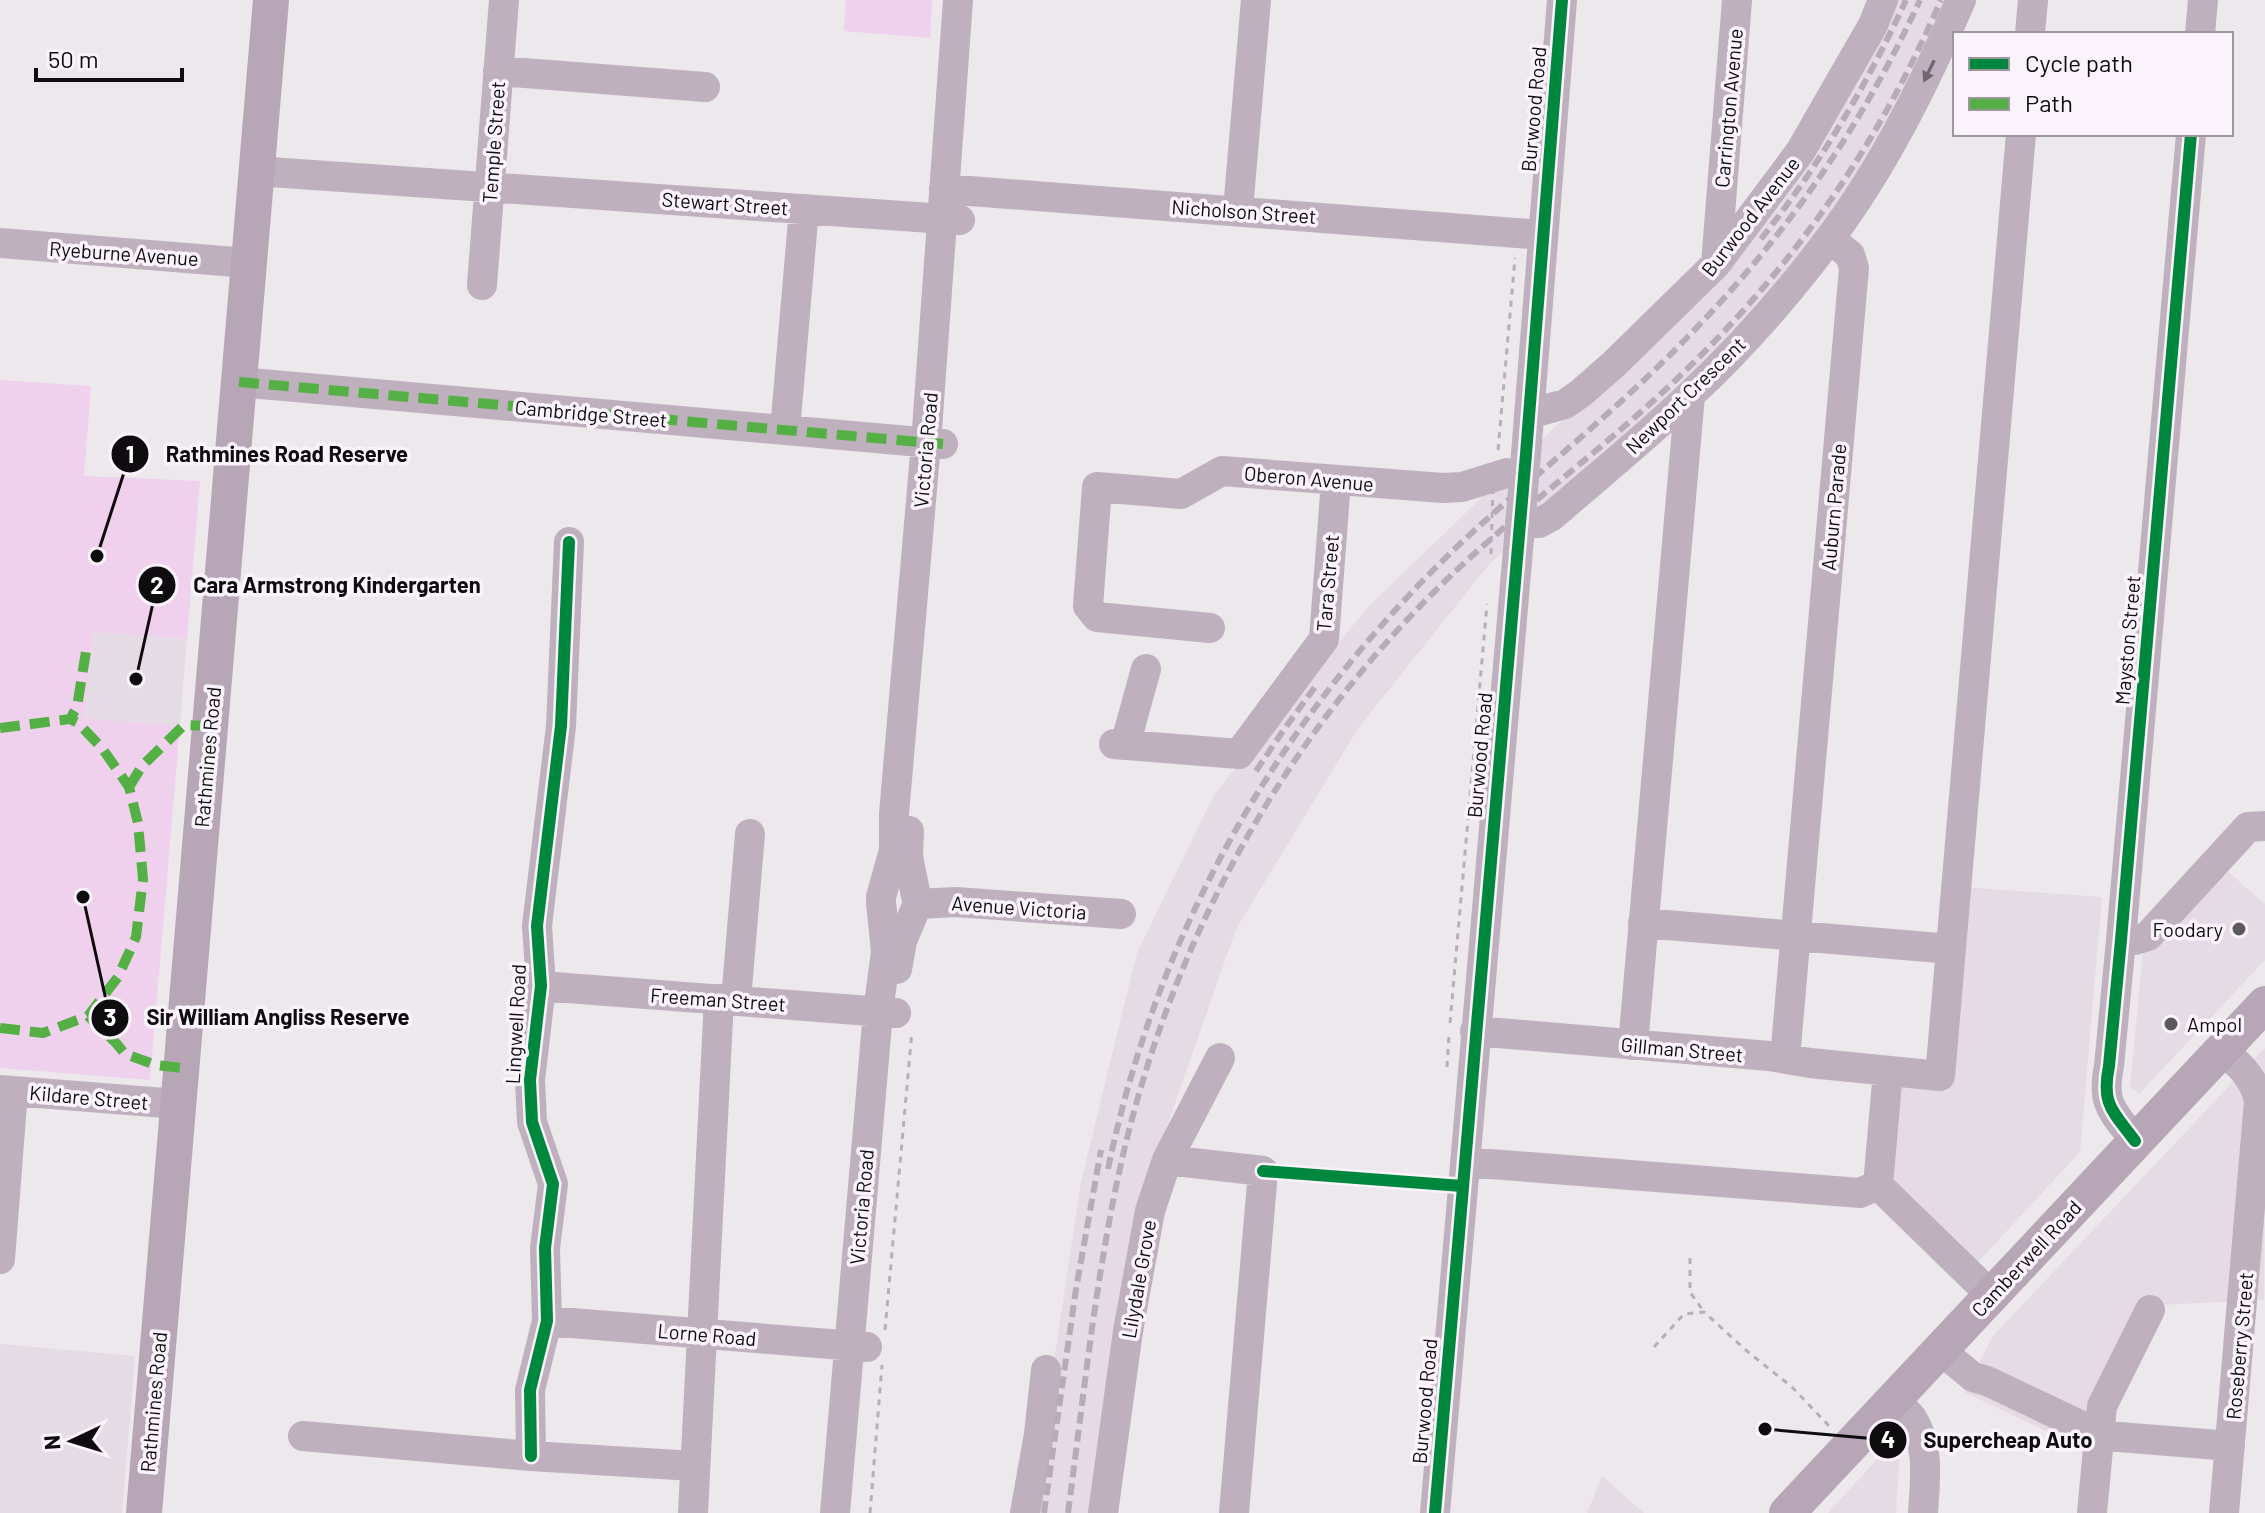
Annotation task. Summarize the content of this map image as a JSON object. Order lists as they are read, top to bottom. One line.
{"streets":{"main road":["Rathmines Road","Camberwell Road"],"street":["Carrington Avenue","Burwood Road","Temple Street","Stewart Street","Nicholson Street","Burwood Avenue","Ryeburne Avenue","Newport Crescent","Cambridge Street","Victoria Road","Oberon Avenue","Auburn Parade","Tara Street","Mayston Street","Avenue Victoria","Freeman Street","Lingwell Road","Gillman Street","Kildare Street","Lilydale Grove","Lorne Road","Roseberry Street"]},"crossings":[["Carrington Avenue","Burwood Avenue"],["Burwood Road","Nicholson Street"],["Burwood Road","Burwood Avenue"],["Burwood Road","Newport Crescent"],["Burwood Road","Oberon Avenue"],["Burwood Road","Gillman Street"],["Temple Street","Stewart Street"],["Stewart Street","Nicholson Street"],["Stewart Street","Victoria Road"],["Stewart Street","Rathmines Road"],["Nicholson Street","Victoria Road"],["Ryeburne Avenue","Rathmines Road"],["Newport Crescent","Auburn Parade"],["Cambridge Street","Victoria Road"],["Cambridge Street","Rathmines Road"],["Victoria Road","Avenue Victoria"],["Victoria Road","Freeman Street"],["Victoria Road","Lorne Road"],["Oberon Avenue","Tara Street"],["Auburn Parade","Gillman Street"],["Mayston Street","Camberwell Road"],["Rathmines Road","Kildare Street"],["Freeman Street","Lingwell Road"],["Lingwell Road","Lorne Road"],["Camberwell Road","Roseberry Street"]],"places":["Rathmines Road Reserve","Cara Armstrong Kindergarten","Sir William Angliss Reserve","Foodary","Ampol","Supercheap Auto"],"legend":["Cycle path","Path"],"scale_bar":"50 m","north":"left"}
